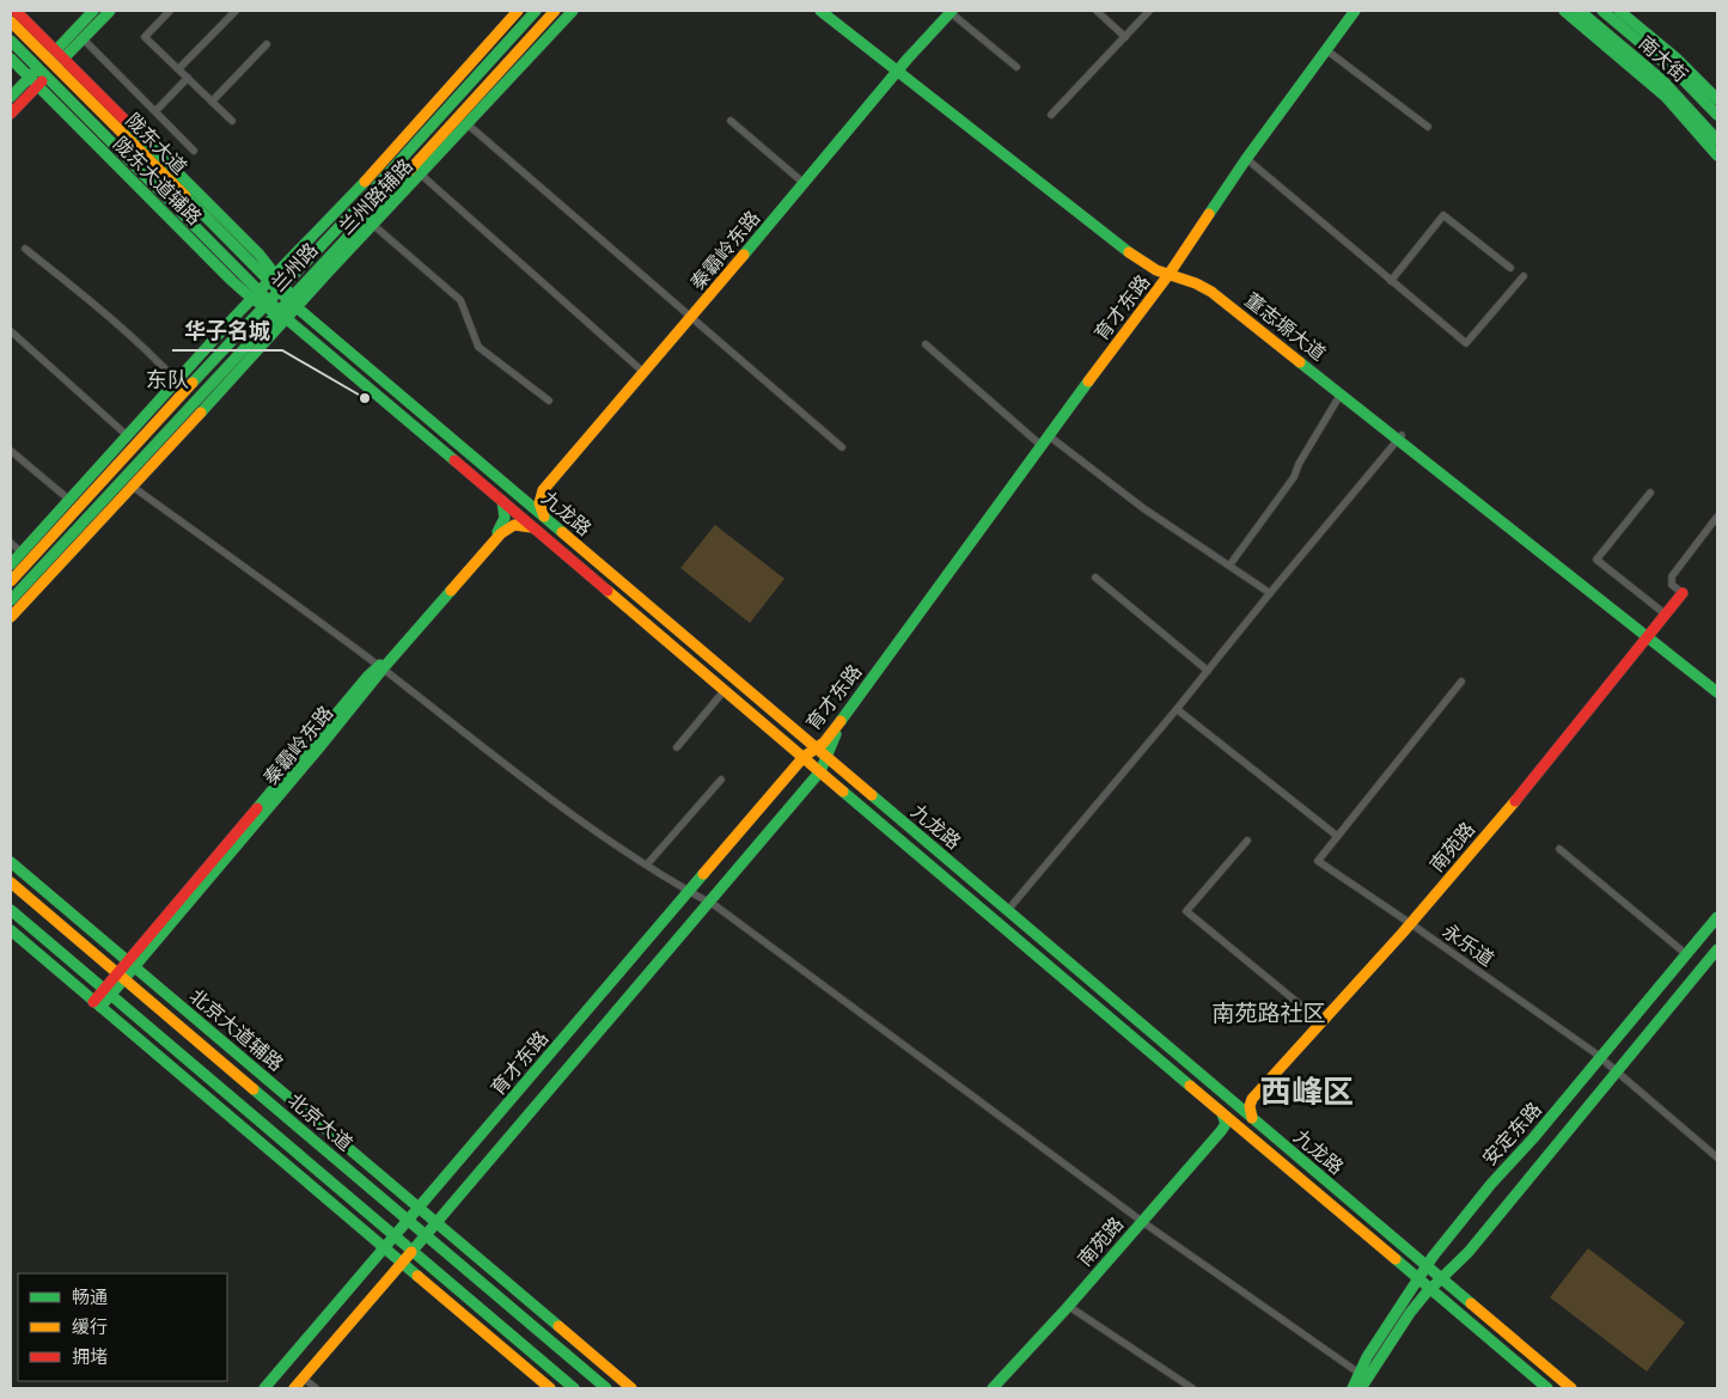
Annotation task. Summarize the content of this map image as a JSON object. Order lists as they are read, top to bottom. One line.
{"streets":{"main road":["南大街","陇东大道","陇东大道辅路","兰州路辅路","秦霸岭东路","兰州路","育才东路","董志塬大道","九龙路","南苑路","北京大道辅路","北京大道","安定东路"],"street":["永乐道"]},"crossings":[["陇东大道","陇东大道辅路"],["陇东大道","兰州路辅路"],["陇东大道","兰州路"],["陇东大道","九龙路"],["陇东大道辅路","兰州路辅路"],["陇东大道辅路","兰州路"],["陇东大道辅路","九龙路"],["兰州路辅路","兰州路"],["兰州路辅路","九龙路"],["秦霸岭东路","董志塬大道"],["秦霸岭东路","九龙路"],["秦霸岭东路","北京大道辅路"],["秦霸岭东路","北京大道"],["兰州路","九龙路"],["育才东路","董志塬大道"],["育才东路","九龙路"],["育才东路","北京大道辅路"],["育才东路","北京大道"],["董志塬大道","南苑路"],["九龙路","南苑路"],["九龙路","安定东路"],["南苑路","永乐道"],["永乐道","安定东路"]],"districts":["东队","南苑路社区","西峰区"],"places":["华子名城"],"legend":["畅通","缓行","拥堵"]}
